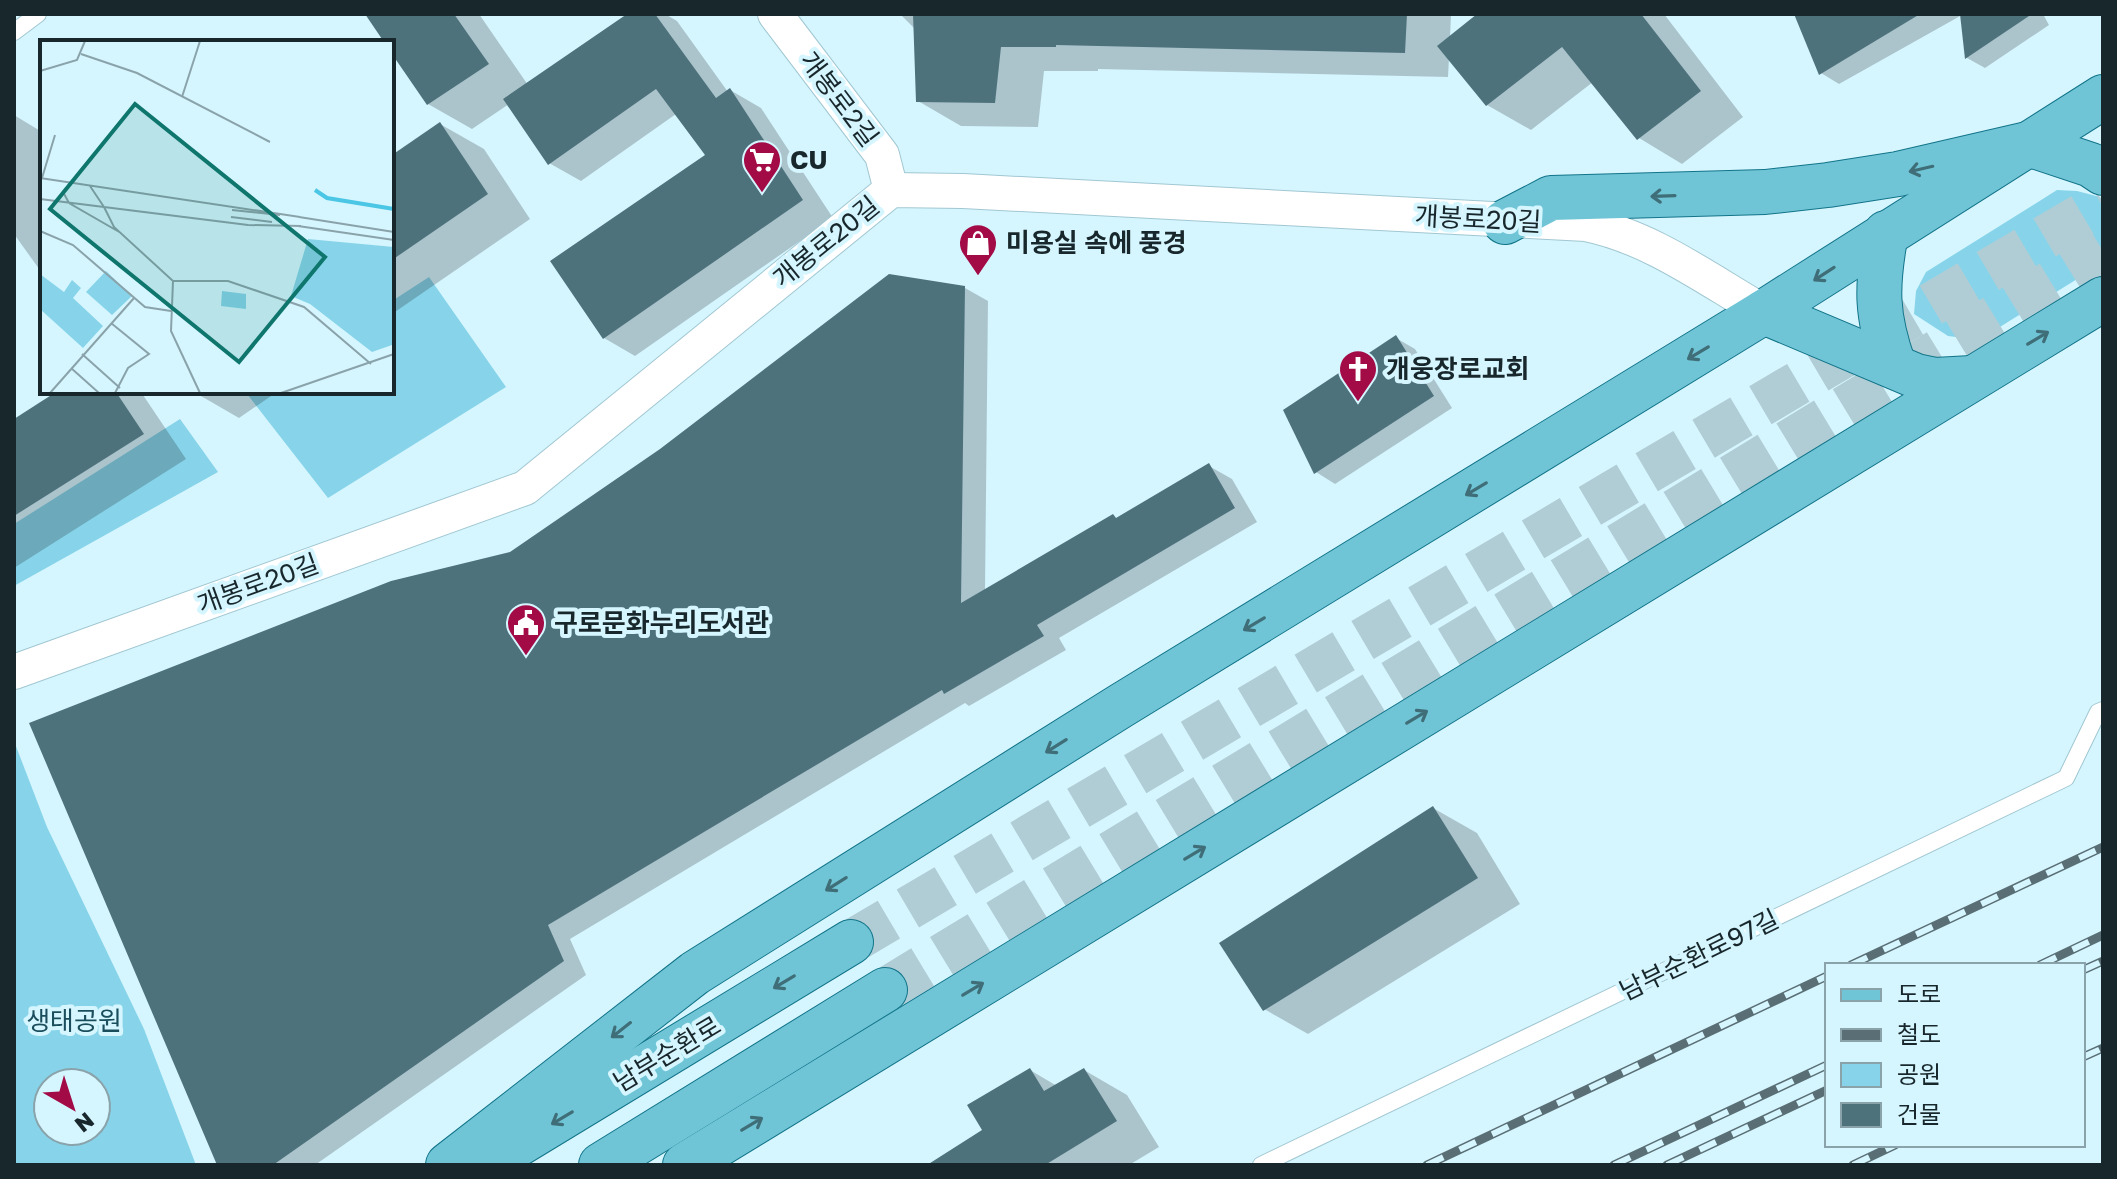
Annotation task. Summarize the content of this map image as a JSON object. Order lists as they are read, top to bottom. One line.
{"streets":{"main road":["남부순환로"],"street":["개봉로2길","개봉로20길"],"lane":["남부순환로97길"]},"crossings":[["개봉로2길","개봉로20길"]],"parks":["생태공원"],"places":{"supermarket":["CU"],"shop":["미용실 속에 풍경"],"church":["개웅장로교회"],"public building":["구로문화누리도서관"]},"legend":["도로","철도","공원","건물"],"north":"bottom right"}
